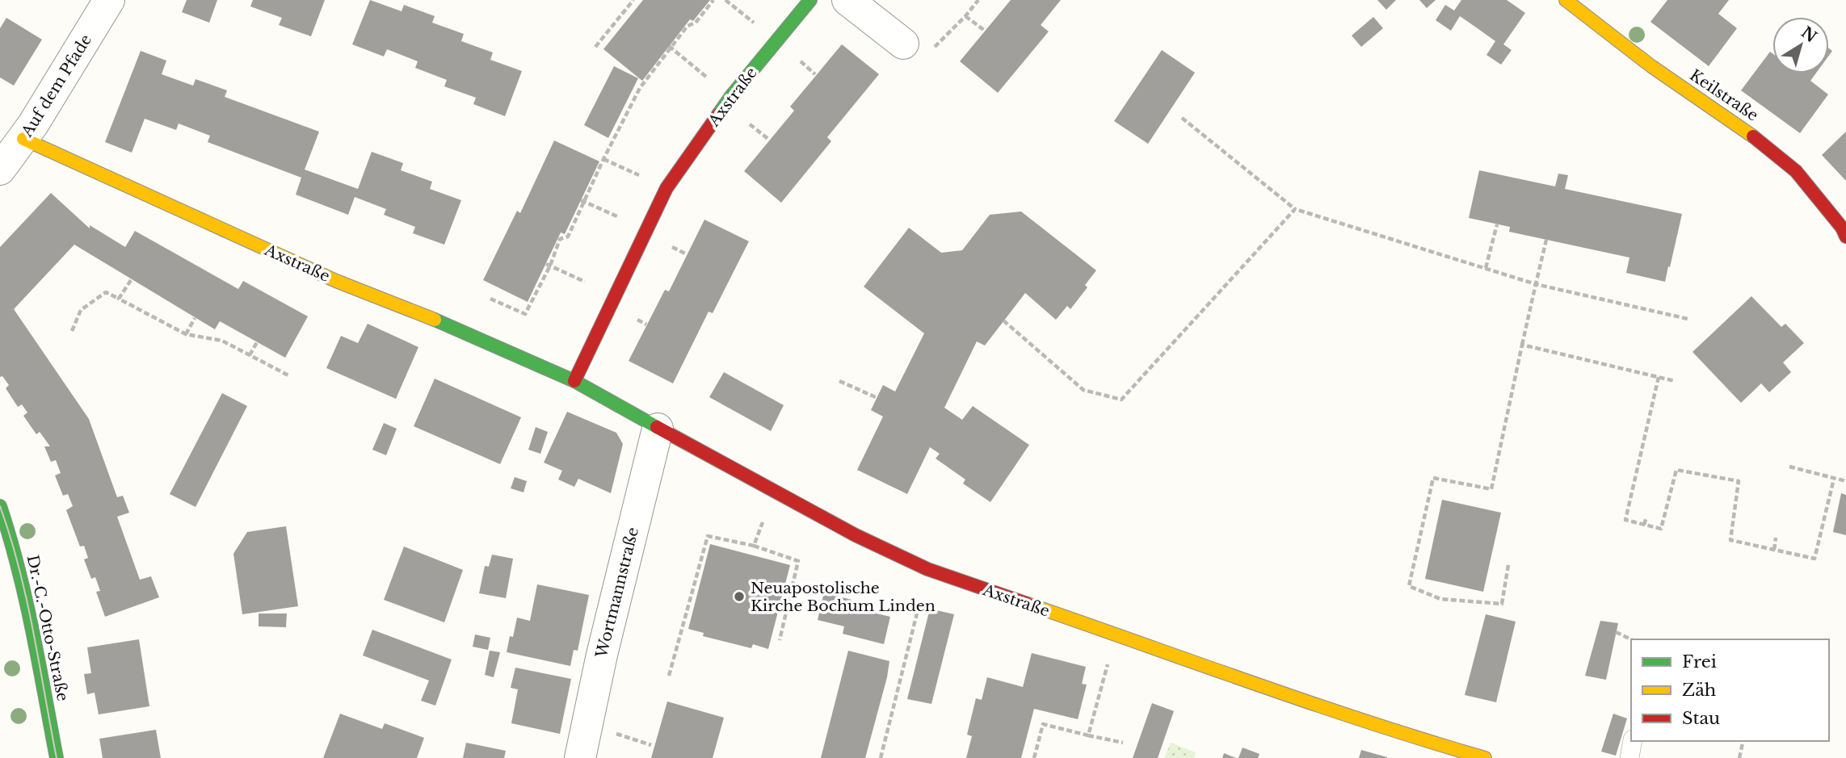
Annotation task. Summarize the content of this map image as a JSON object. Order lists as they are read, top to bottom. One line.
{"streets":{"street":["Auf dem Pfade","Keilstraße","Axstraße","Wortmannstraße","Dr.-C.-Otto-Straße"]},"crossings":[["Auf dem Pfade","Axstraße"],["Axstraße","Wortmannstraße"]],"places":["Neuapostolische Kirche Bochum Linden"],"legend":["Frei","Zäh","Stau"],"north":"top right"}
